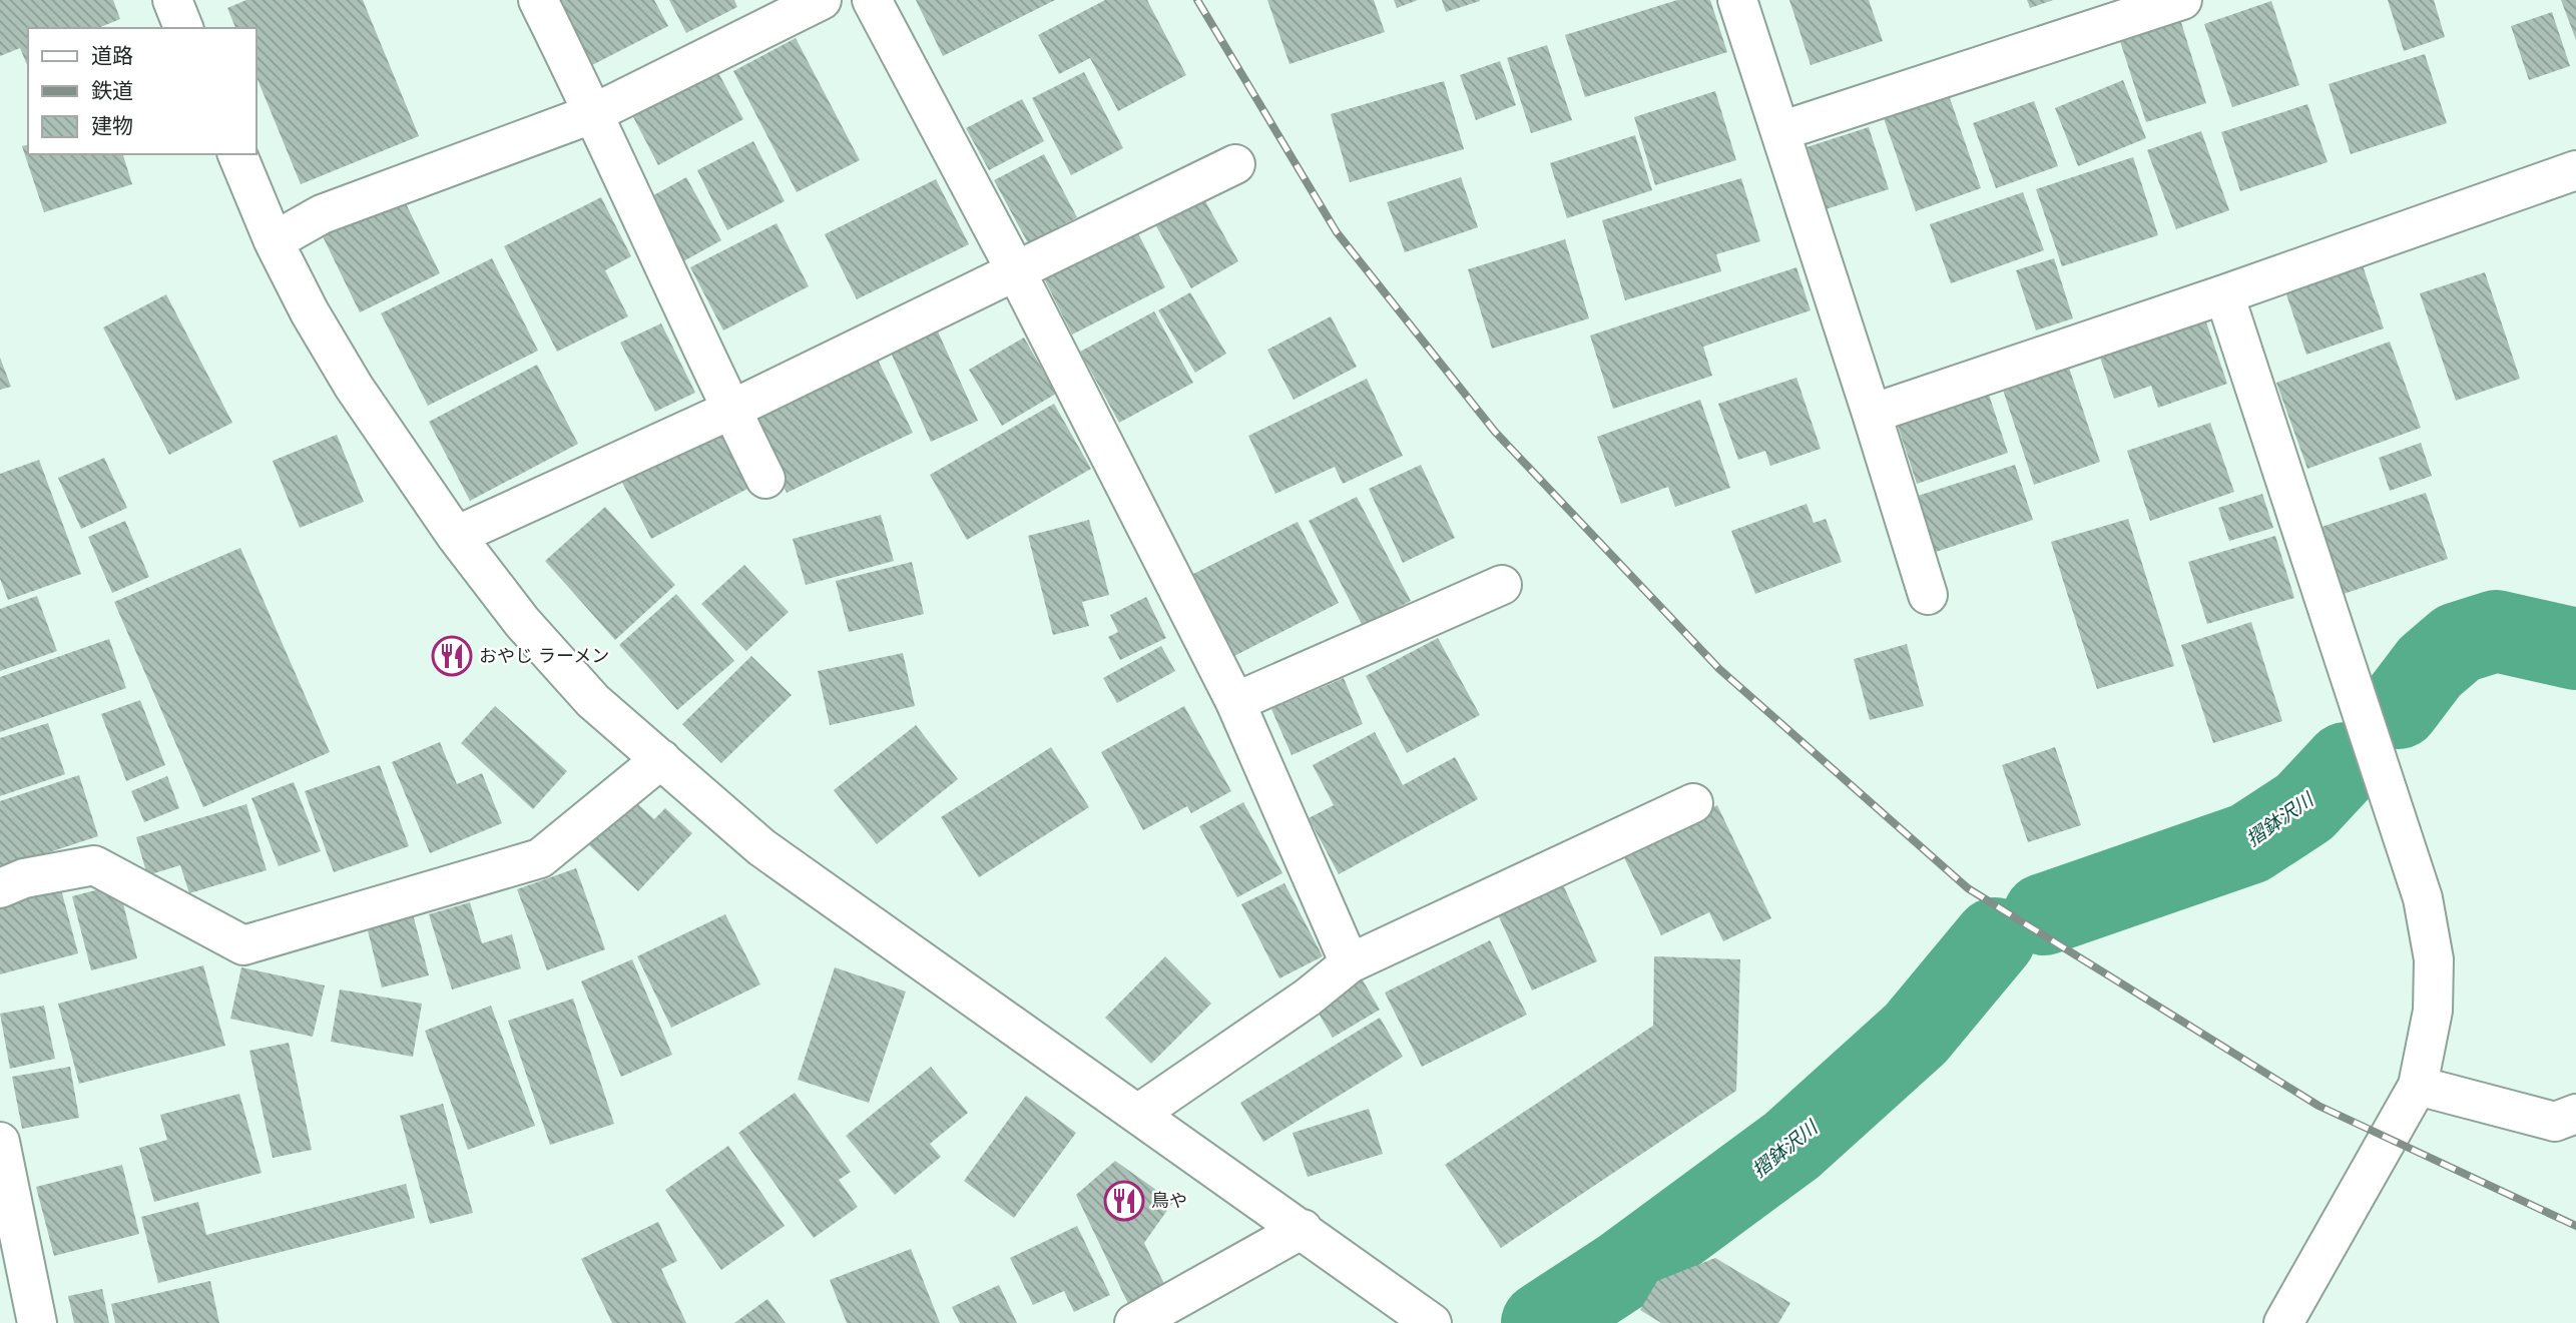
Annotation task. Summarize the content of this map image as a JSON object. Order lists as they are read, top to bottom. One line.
{"water":["摺鉢沢川"],"places":{"restaurant":["おやじ ラーメン","鳥や"]},"legend":["道路","鉄道","建物"]}
